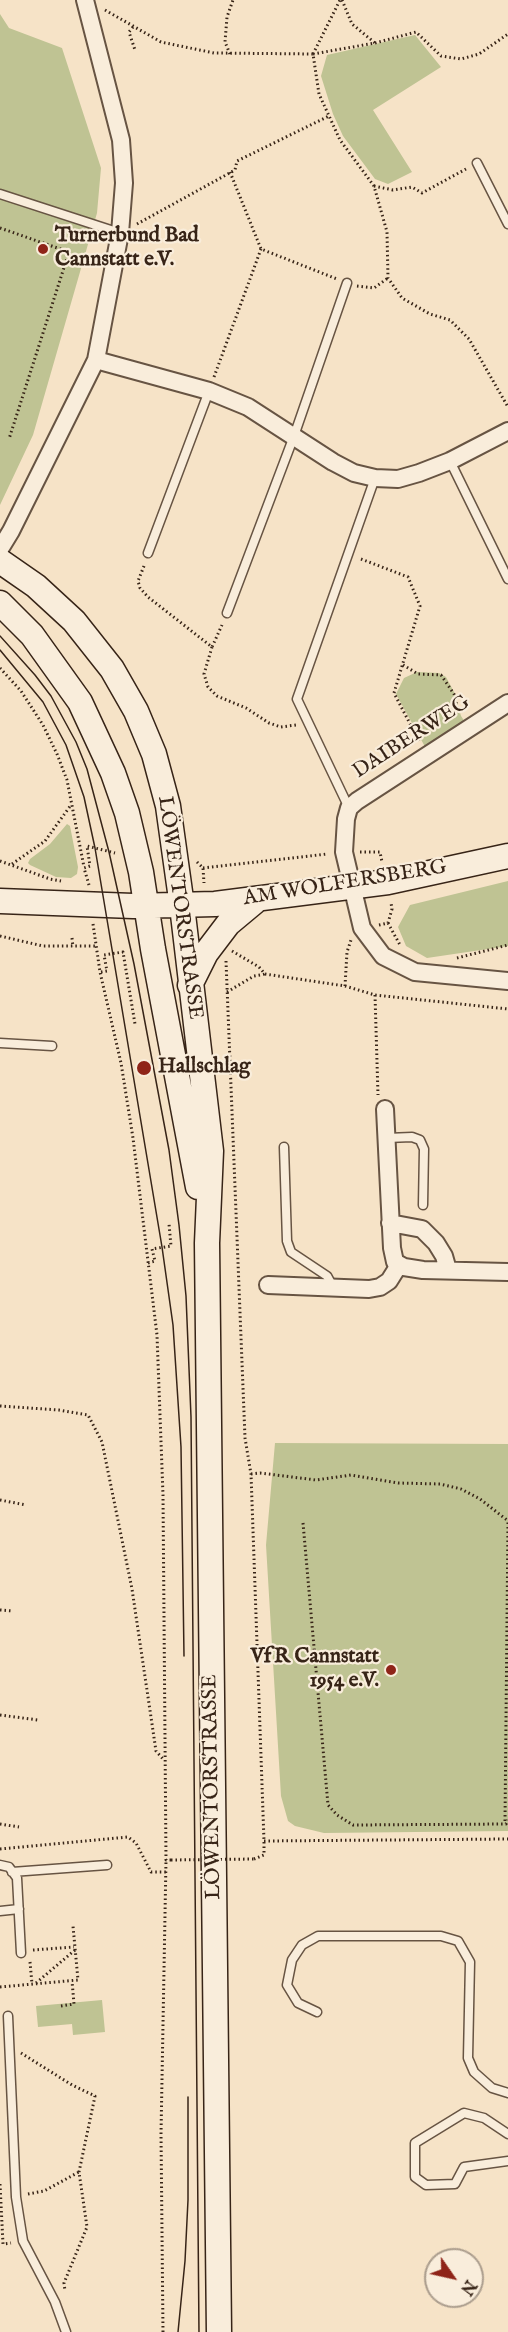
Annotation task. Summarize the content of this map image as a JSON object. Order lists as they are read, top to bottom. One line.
{"streets":{"main road":["AM WOLFERSBERG","LÖWENTORSTRASSE"],"street":["DAIBERWEG"]},"crossings":[["DAIBERWEG","AM WOLFERSBERG"],["AM WOLFERSBERG","LÖWENTORSTRASSE"]],"places":["Turnerbund Bad Cannstatt e.V.","Hallschlag","VfR Cannstatt 1954 e.V."],"north":"bottom right"}
